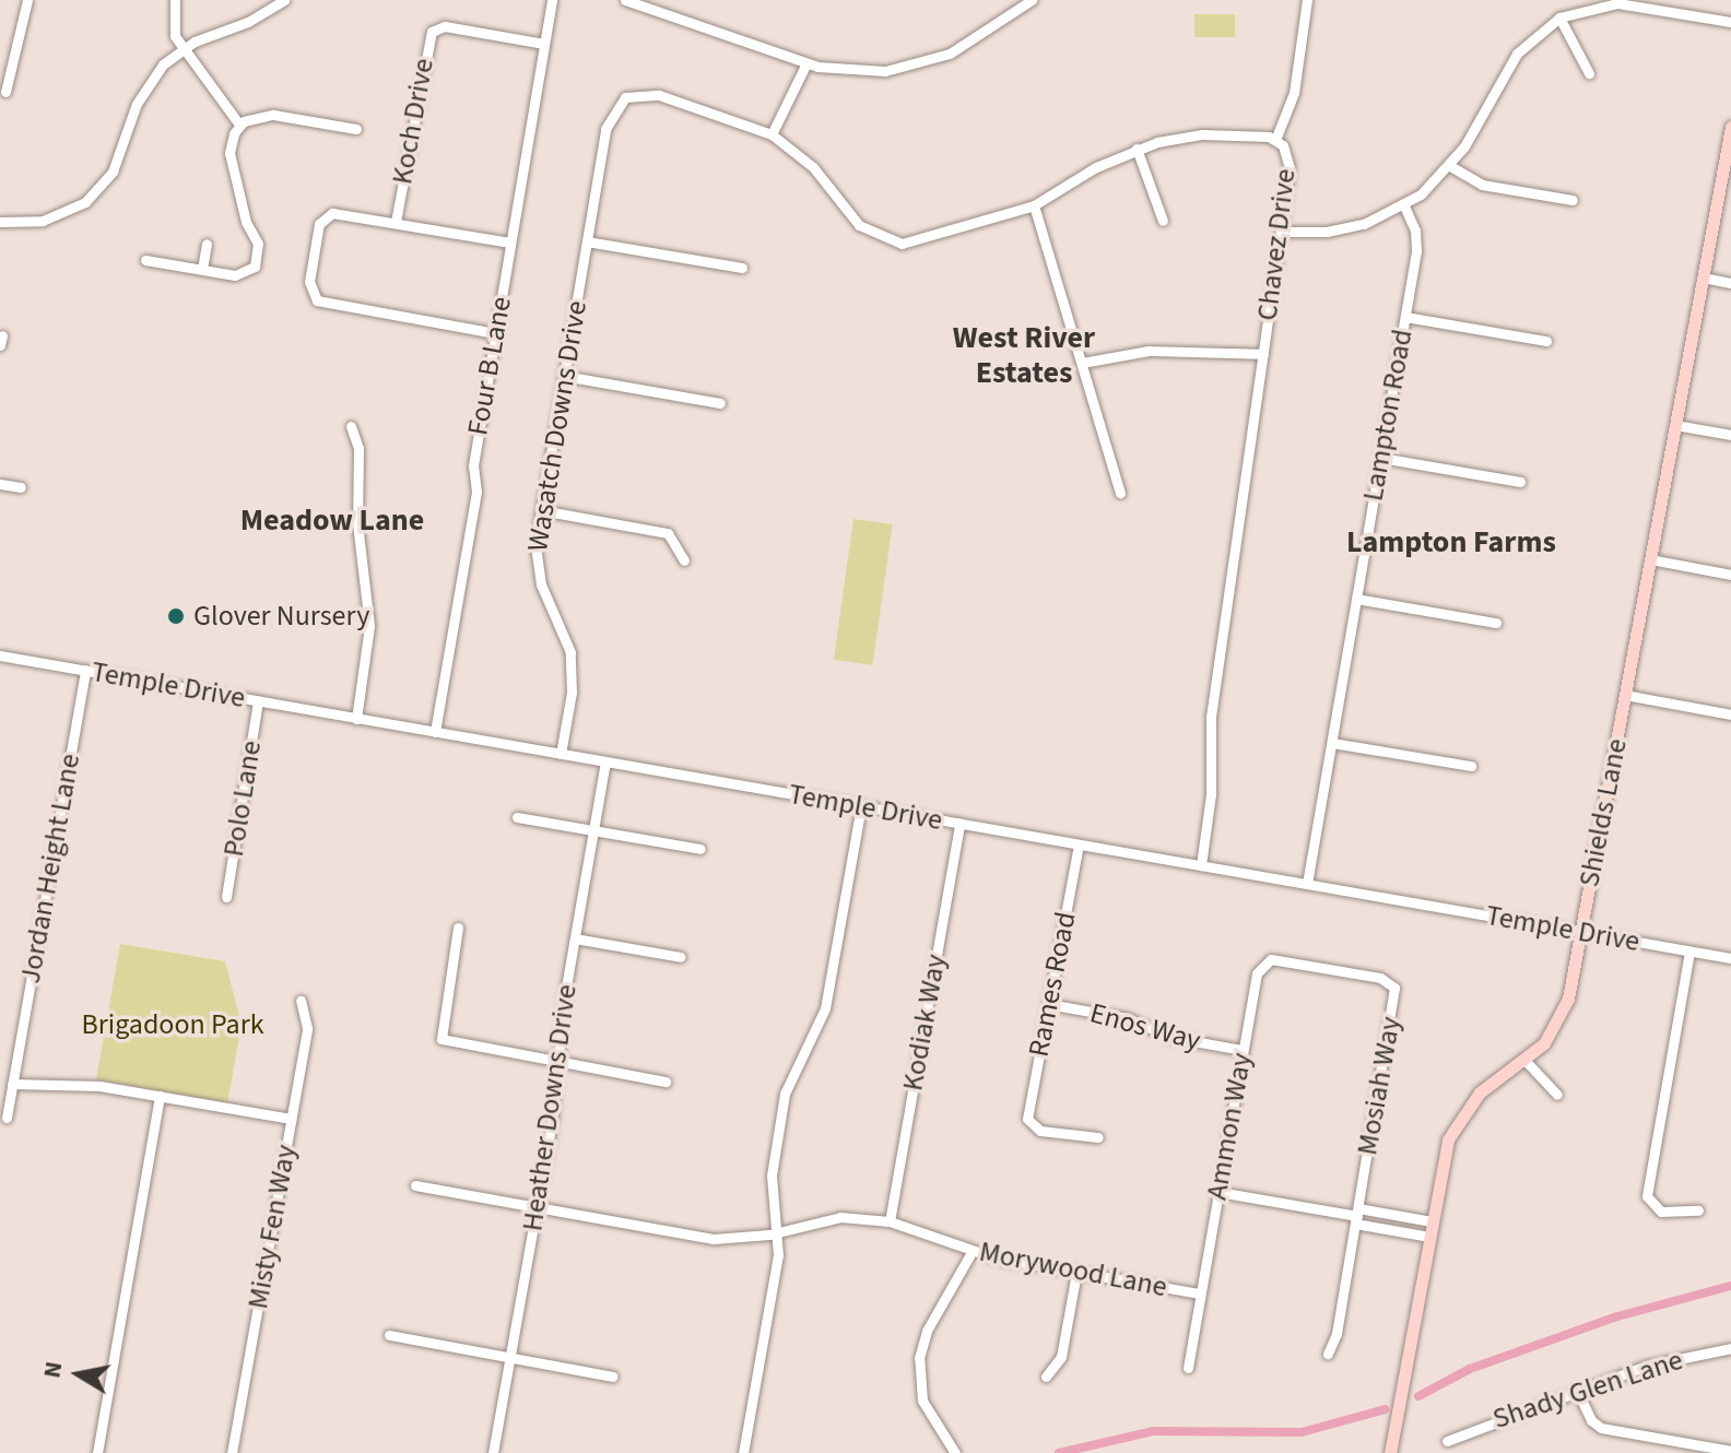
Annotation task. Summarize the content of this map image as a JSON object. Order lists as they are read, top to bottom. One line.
{"streets":{"main road":["Shields Lane"],"street":["Koch Drive","Chavez Drive","Four B Lane","Lampton Road","Wasatch Downs Drive","Temple Drive","Polo Lane","Jordan Height Lane","Rames Road","Kodiak Way","Enos Way","Mosiah Way","Heather Downs Drive","Ammon Way","Misty Fen Way","Morywood Lane","Shady Glen Lane"]},"crossings":[["Koch Drive","Four B Lane"],["Chavez Drive","Wasatch Downs Drive"],["Chavez Drive","Temple Drive"],["Four B Lane","Temple Drive"],["Lampton Road","Temple Drive"],["Wasatch Downs Drive","Temple Drive"],["Temple Drive","Polo Lane"],["Temple Drive","Shields Lane"],["Temple Drive","Jordan Height Lane"],["Temple Drive","Rames Road"],["Temple Drive","Kodiak Way"],["Temple Drive","Heather Downs Drive"],["Rames Road","Enos Way"],["Kodiak Way","Morywood Lane"],["Enos Way","Ammon Way"],["Mosiah Way","Ammon Way"],["Heather Downs Drive","Morywood Lane"],["Ammon Way","Morywood Lane"]],"districts":["West River Estates","Meadow Lane","Lampton Farms"],"parks":["Brigadoon Park"],"places":["Glover Nursery"],"north":"left"}
